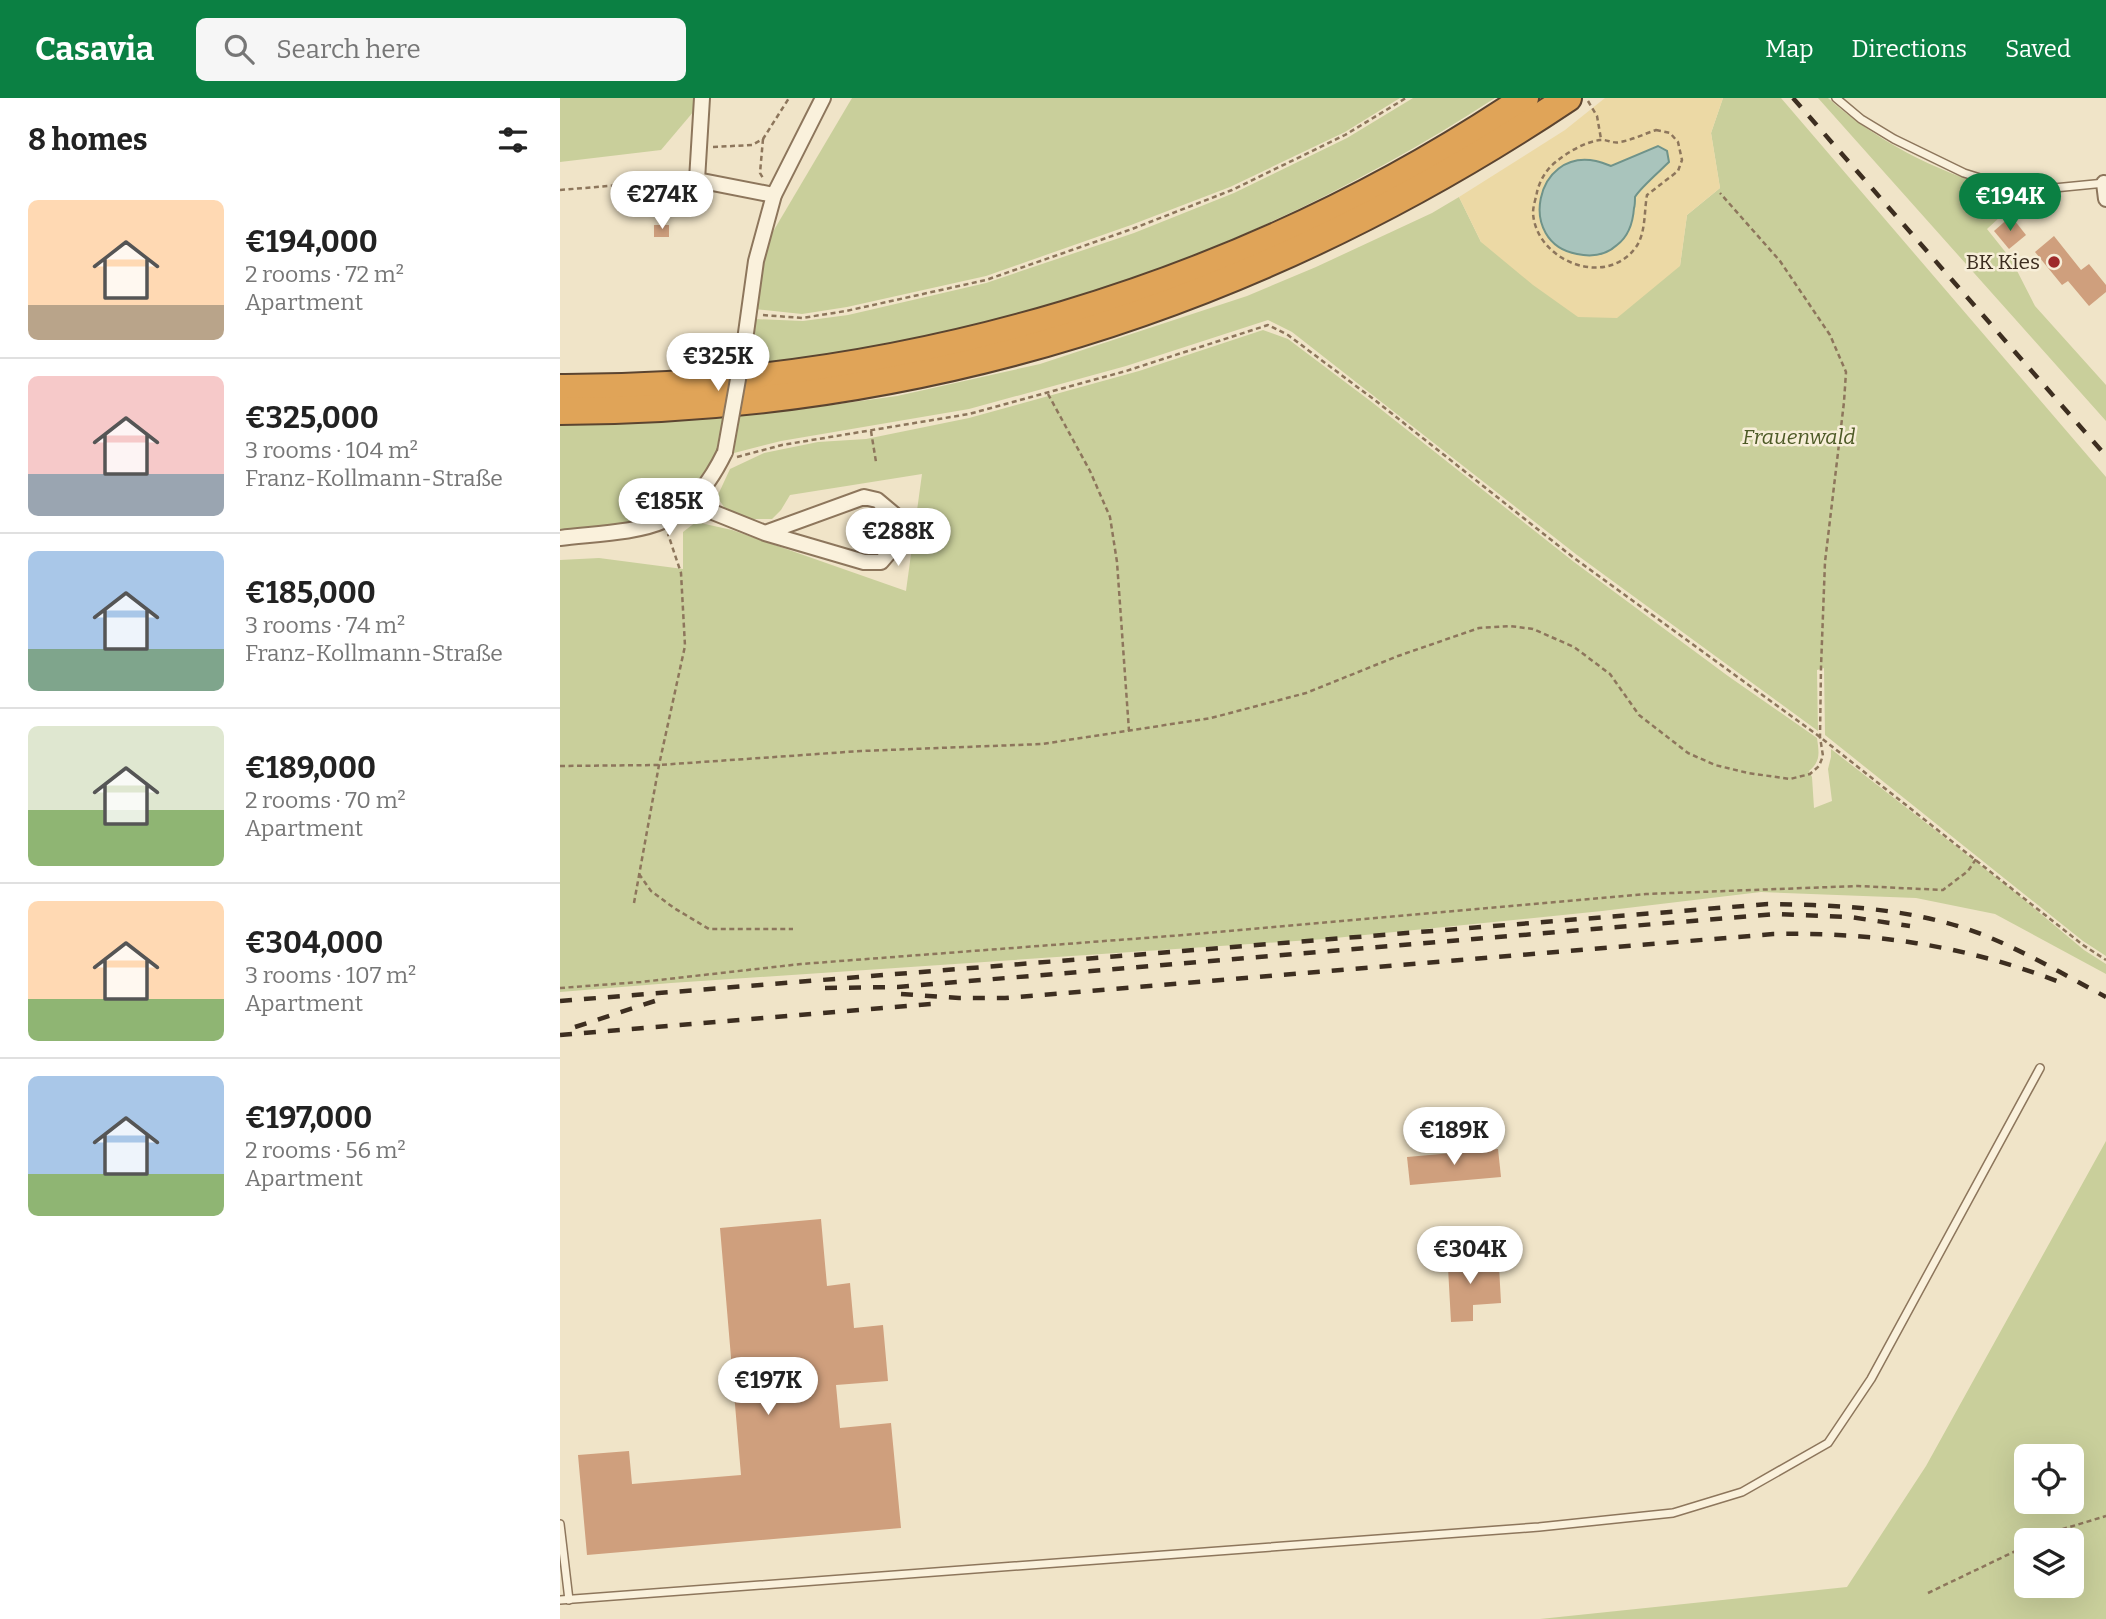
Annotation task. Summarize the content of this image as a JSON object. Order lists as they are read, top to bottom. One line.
{"parks":["Frauenwald"],"places":["BK Kies"],"page":{"header":"Casavia","search":"Search here","nav":["Map","Directions","Saved"],"heading":"8 homes","price":["€274K","€194K","€325K","€185K","€288K","€189K","€304K","€197K"],"list":[{"name":"€194,000","note":"2 rooms · 72 m² · Apartment"},{"name":"€325,000","note":"3 rooms · 104 m² · Franz-Kollmann-Straße"},{"name":"€185,000","note":"3 rooms · 74 m² · Franz-Kollmann-Straße"},{"name":"€189,000","note":"2 rooms · 70 m² · Apartment"},{"name":"€304,000","note":"3 rooms · 107 m² · Apartment"},{"name":"€197,000","note":"2 rooms · 56 m² · Apartment"}]}}
